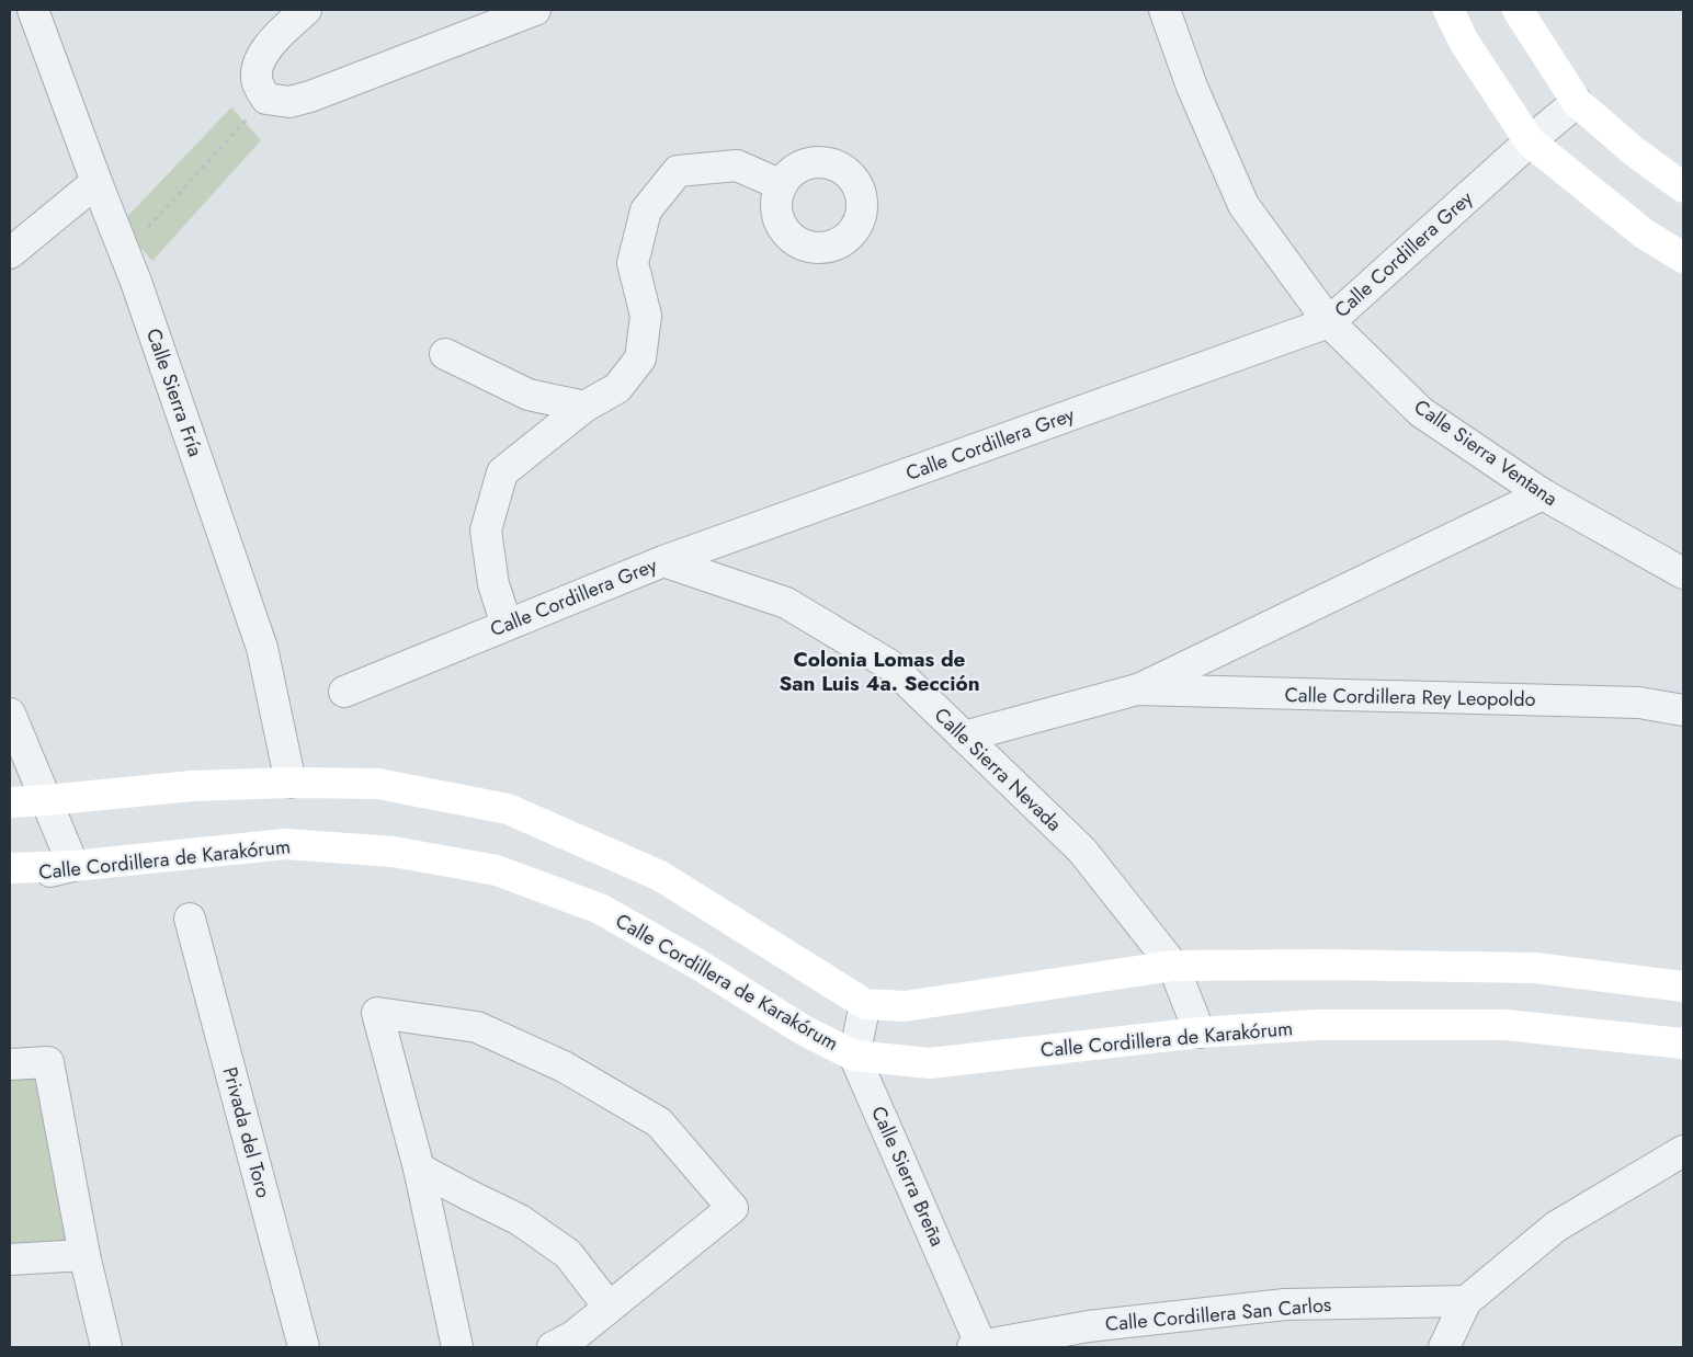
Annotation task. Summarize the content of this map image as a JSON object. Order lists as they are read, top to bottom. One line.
{"streets":{"street":["Calle Cordillera Grey","Calle Sierra Fría","Calle Sierra Ventana","Calle Cordillera Rey Leopoldo","Calle Sierra Nevada","Calle Cordillera de Karakórum","Privada del Toro","Calle Sierra Breña","Calle Cordillera San Carlos"]},"crossings":[["Calle Cordillera Grey","Calle Sierra Ventana"],["Calle Cordillera Grey","Calle Sierra Nevada"],["Calle Sierra Ventana","Calle Cordillera Rey Leopoldo"],["Calle Cordillera Rey Leopoldo","Calle Sierra Nevada"],["Calle Sierra Nevada","Calle Cordillera de Karakórum"],["Calle Cordillera de Karakórum","Calle Sierra Breña"],["Calle Sierra Breña","Calle Cordillera San Carlos"]],"districts":["Colonia Lomas de San Luis 4a. Sección"]}
